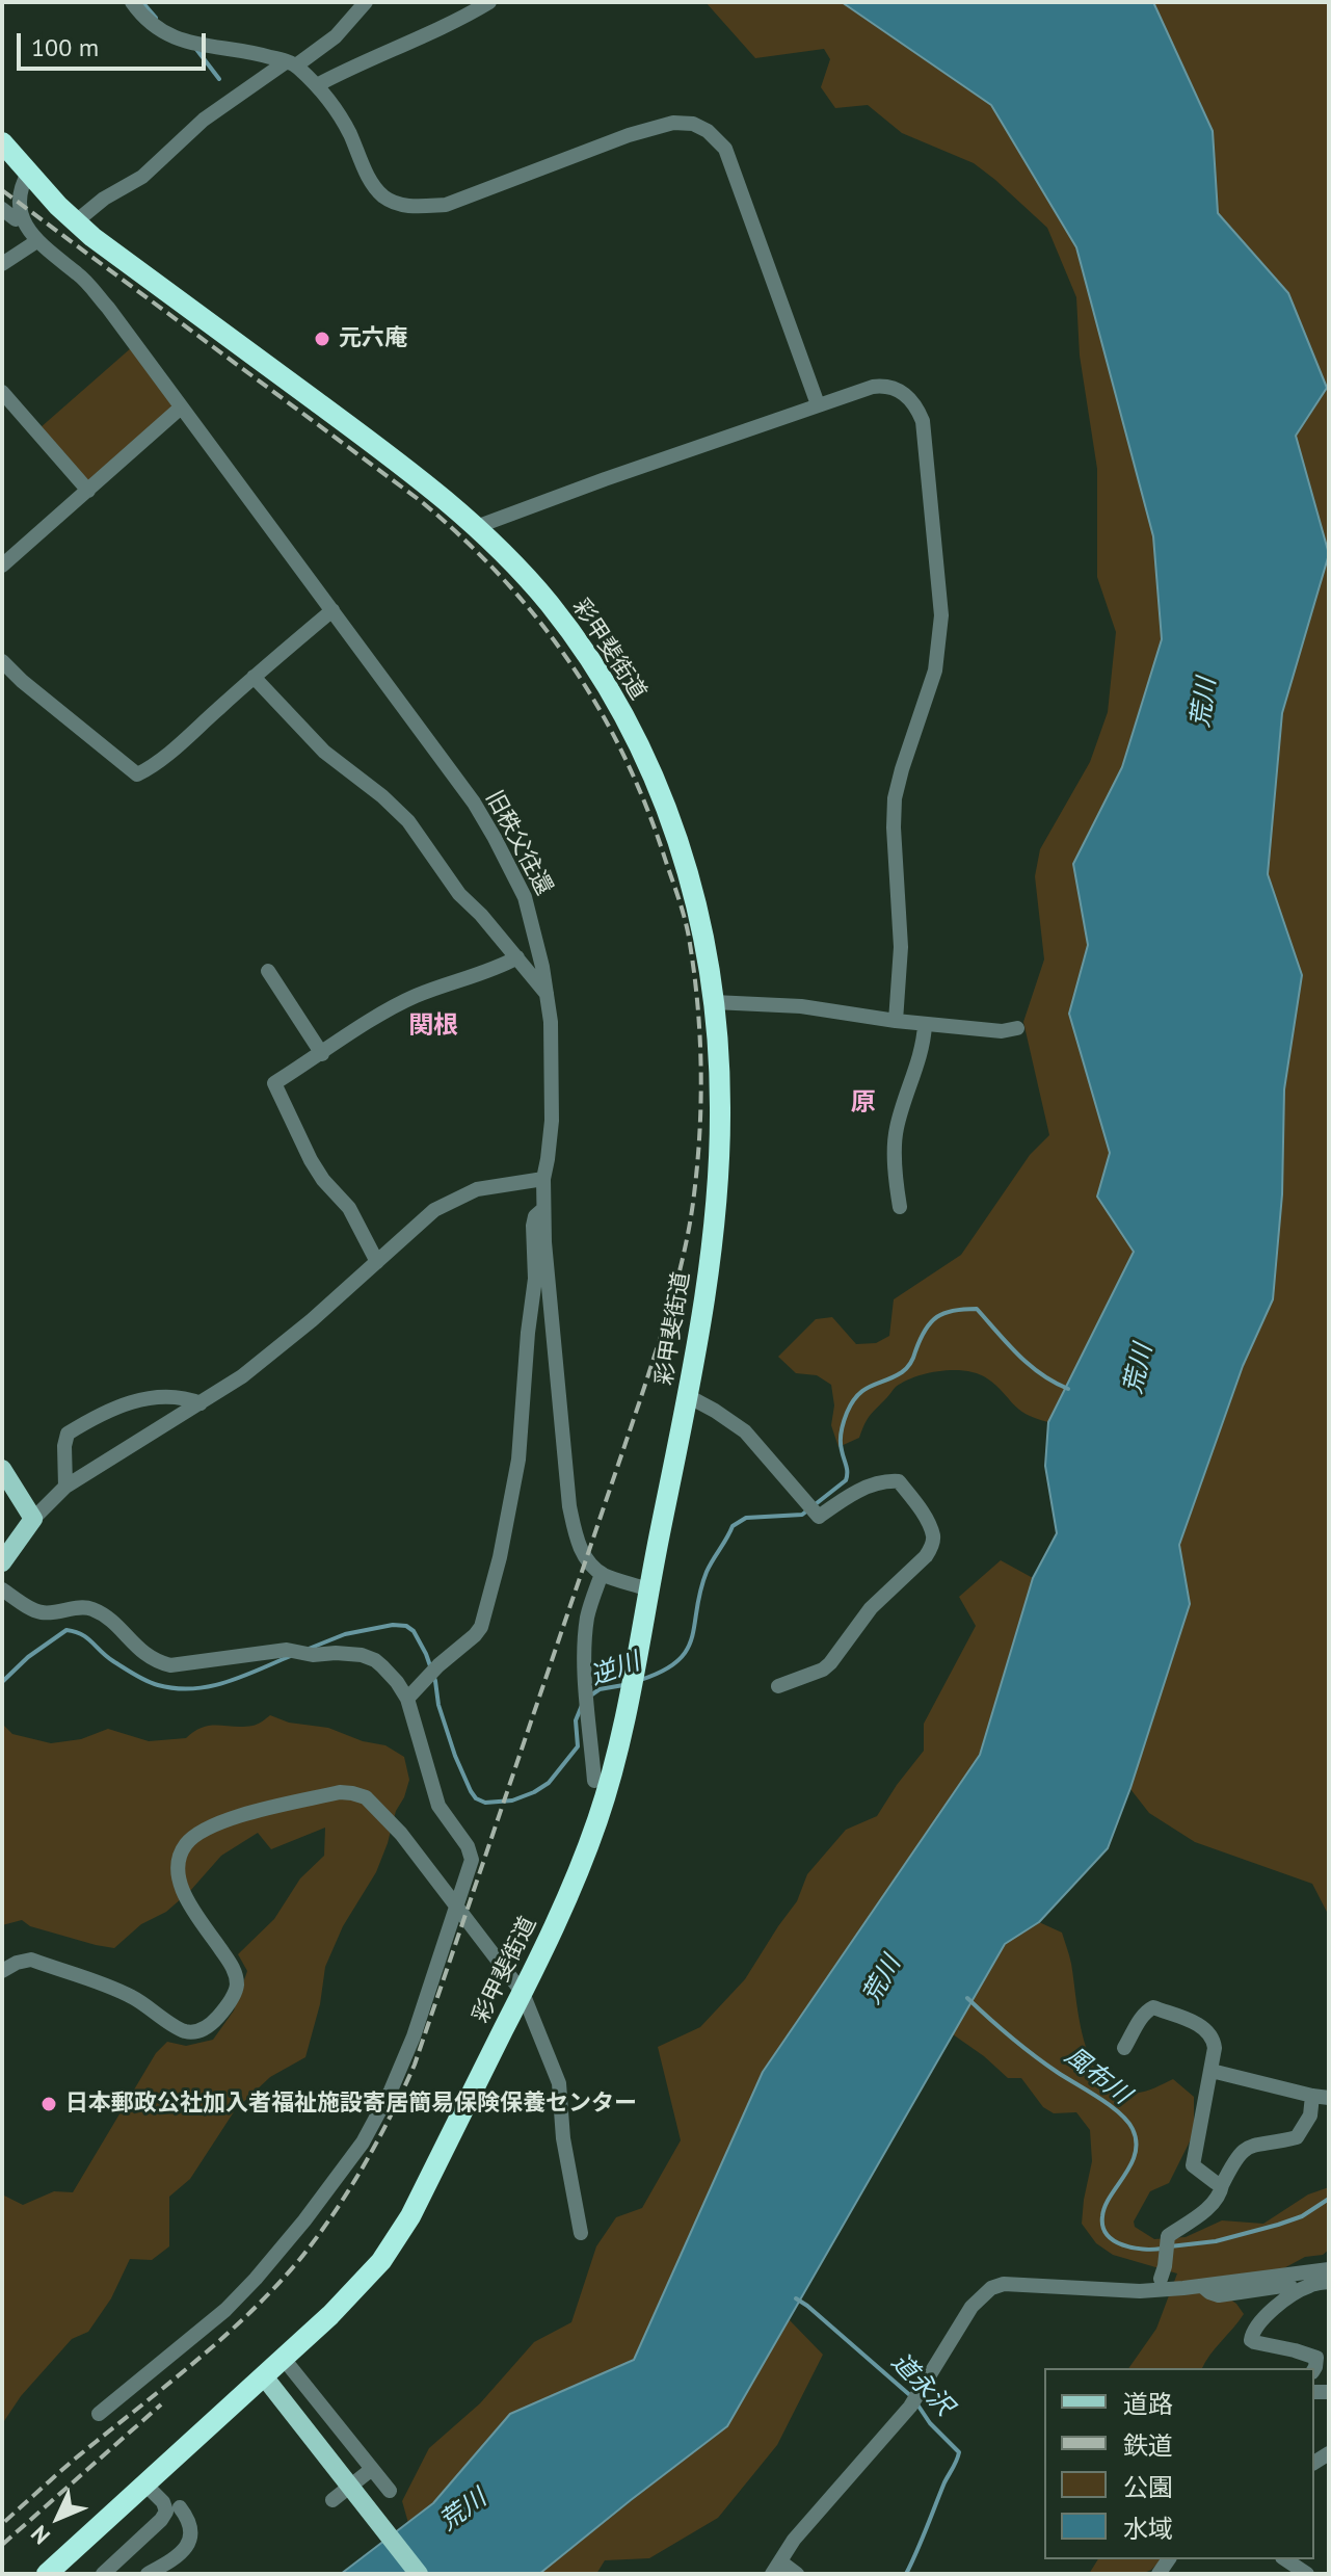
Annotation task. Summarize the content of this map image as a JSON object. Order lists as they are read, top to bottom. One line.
{"streets":{"highway":["彩甲斐街道"],"street":["旧秩父往還"]},"districts":["関根","原"],"water":["荒川","逆川","風布川","道永沢"],"places":["元六庵","日本郵政公社加入者福祉施設寄居簡易保険保養センター"],"legend":["道路","鉄道","公園","水域"],"scale_bar":"100 m","north":"bottom left"}
